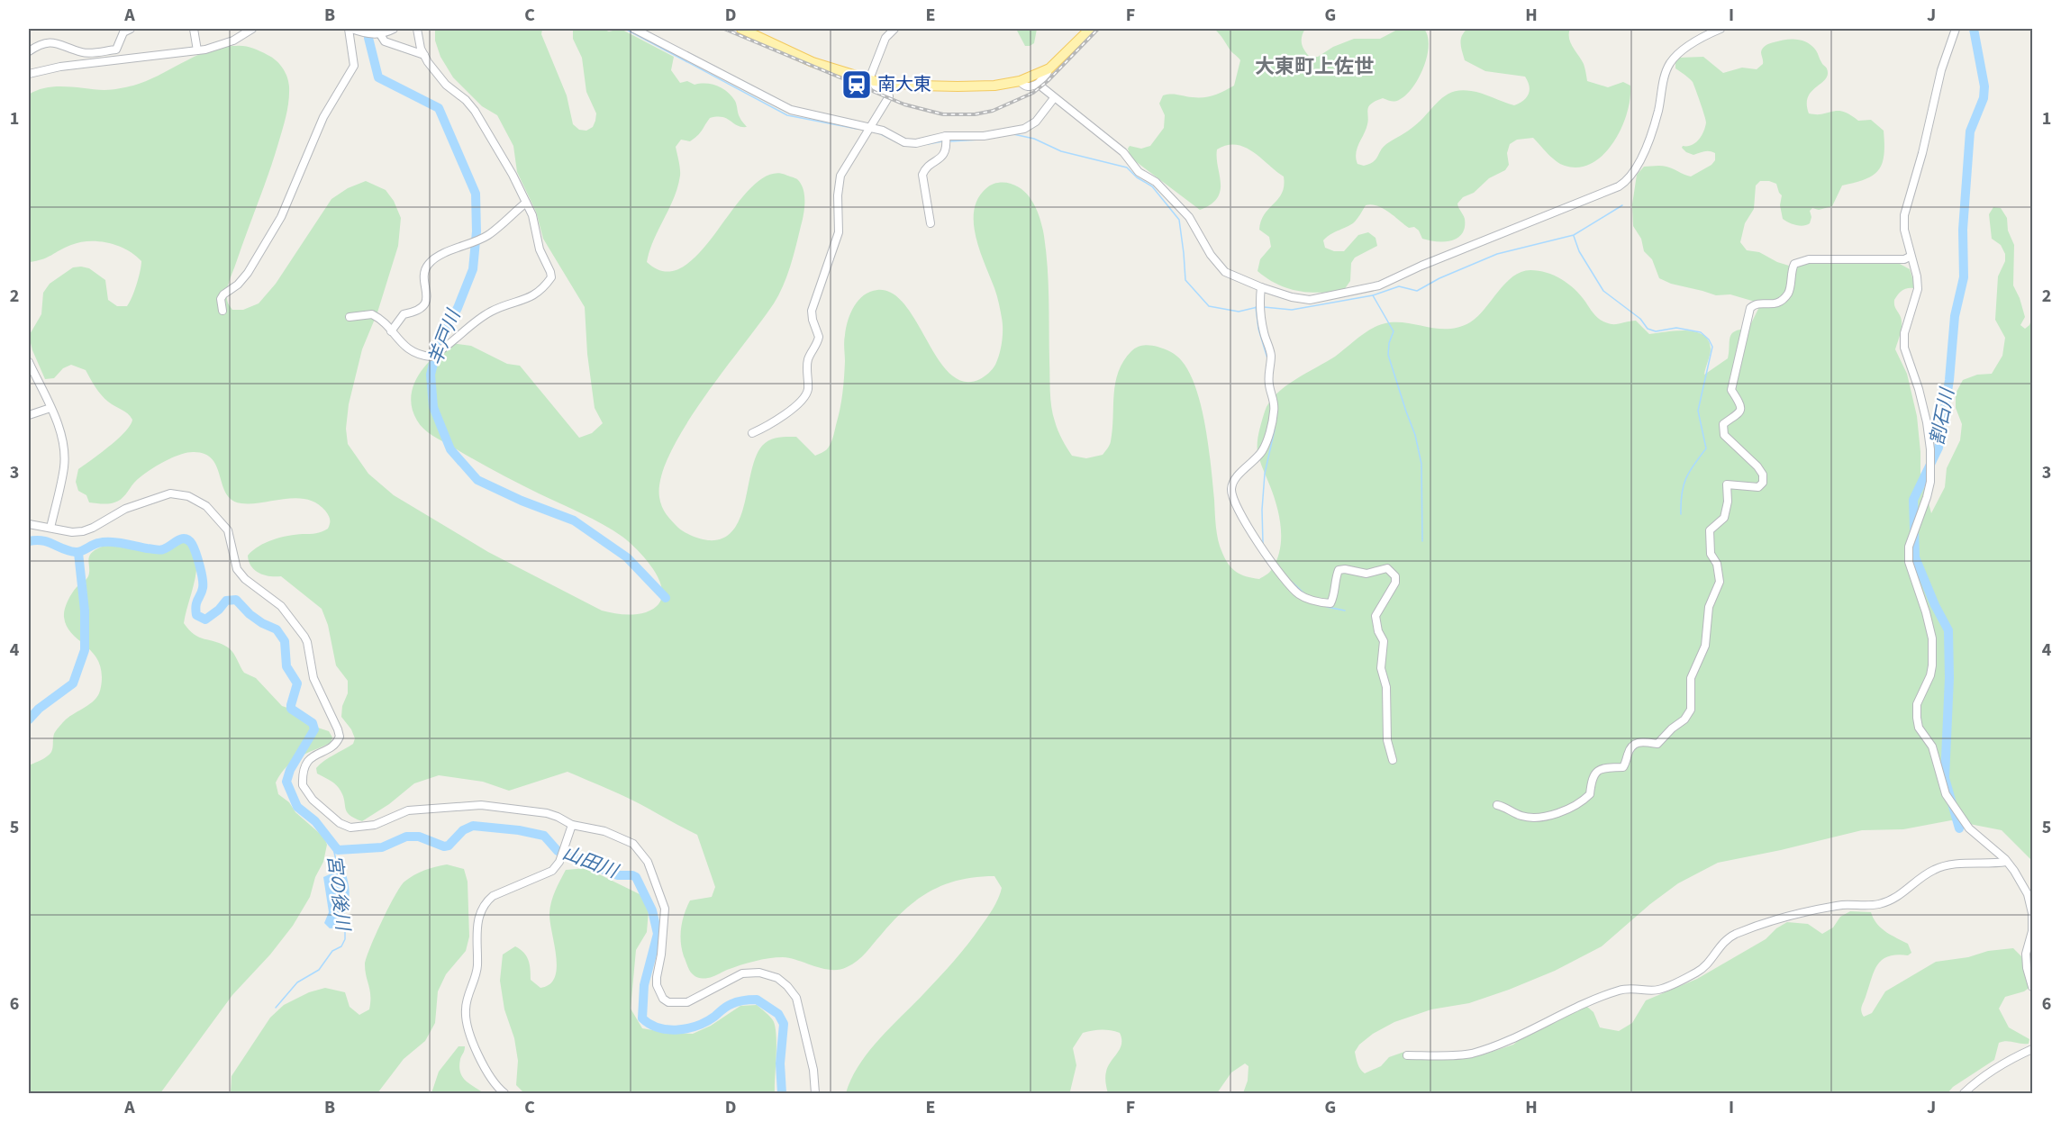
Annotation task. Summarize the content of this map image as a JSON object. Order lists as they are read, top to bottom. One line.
{"districts":["大東町上佐世"],"water":["羊戸川","割石川","山田川","宮の後川"],"places":{"station":["南大東"]},"grid":{"columns":["A","B","C","D","E","F","G","H","I","J"],"rows":["1","2","3","4","5","6"]}}
